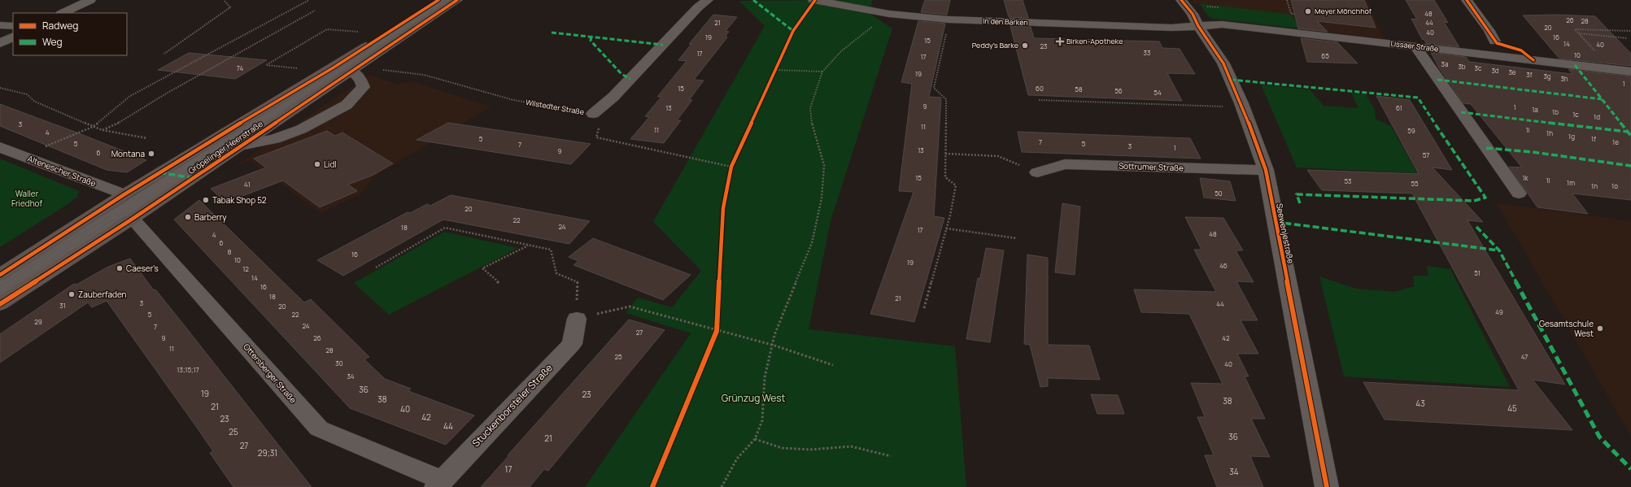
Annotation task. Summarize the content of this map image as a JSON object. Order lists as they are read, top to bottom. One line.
{"streets":{"main road":["Gröpelinger Heerstraße"],"street":["In den Barken","Lissaer Straße","Wilstedter Straße","Sottrumer Straße","Altenescher Straße","Seewenjestraße","Ottersberger Straße","Stuckenborsteler Straße"]},"crossings":[["In den Barken","Lissaer Straße"],["In den Barken","Seewenjestraße"],["Lissaer Straße","Seewenjestraße"],["Wilstedter Straße","Gröpelinger Heerstraße"],["Gröpelinger Heerstraße","Altenescher Straße"],["Gröpelinger Heerstraße","Ottersberger Straße"],["Sottrumer Straße","Seewenjestraße"],["Ottersberger Straße","Stuckenborsteler Straße"]],"parks":["Waller Friedhof","Grünzug West"],"places":{"other":["Meyer Mönchhof","Peddy's Barke","Montana","Lidl","Tabak Shop 52","Barberry","Caeser's","Zauberfaden","Gesamtschule West"],"health":["Birken-Apotheke"]},"house_numbers":["48","26","28","21","44","20","40","19","16","15","14","40","23","33","17","10","65","17","3a","3b","74","3c","3d","3e","19","3f","3g","3h","1","15","60","58","56","54","9","1","13","61","1a","1b","1c","1d","3","11","11","1i","59","4","1h","1g","5","1f","7","1e","5","5","7","3","1","13","9","6","57","15","1k","1l","53","1m","55","41","1n","1o","50","20","22","24","18","17","48","4","6","8","16","10","19","46","12","51","14","16","18","21","3","44","31","20","49","5","22","29","24","7","27","9","26","42","11","28","25","47","30","40","13;15;17","34","36","19","23","38","38","43","21","45","40","42","23","44","25","36","21","27","29;31","17","34"],"legend":["Radweg","Weg"]}
